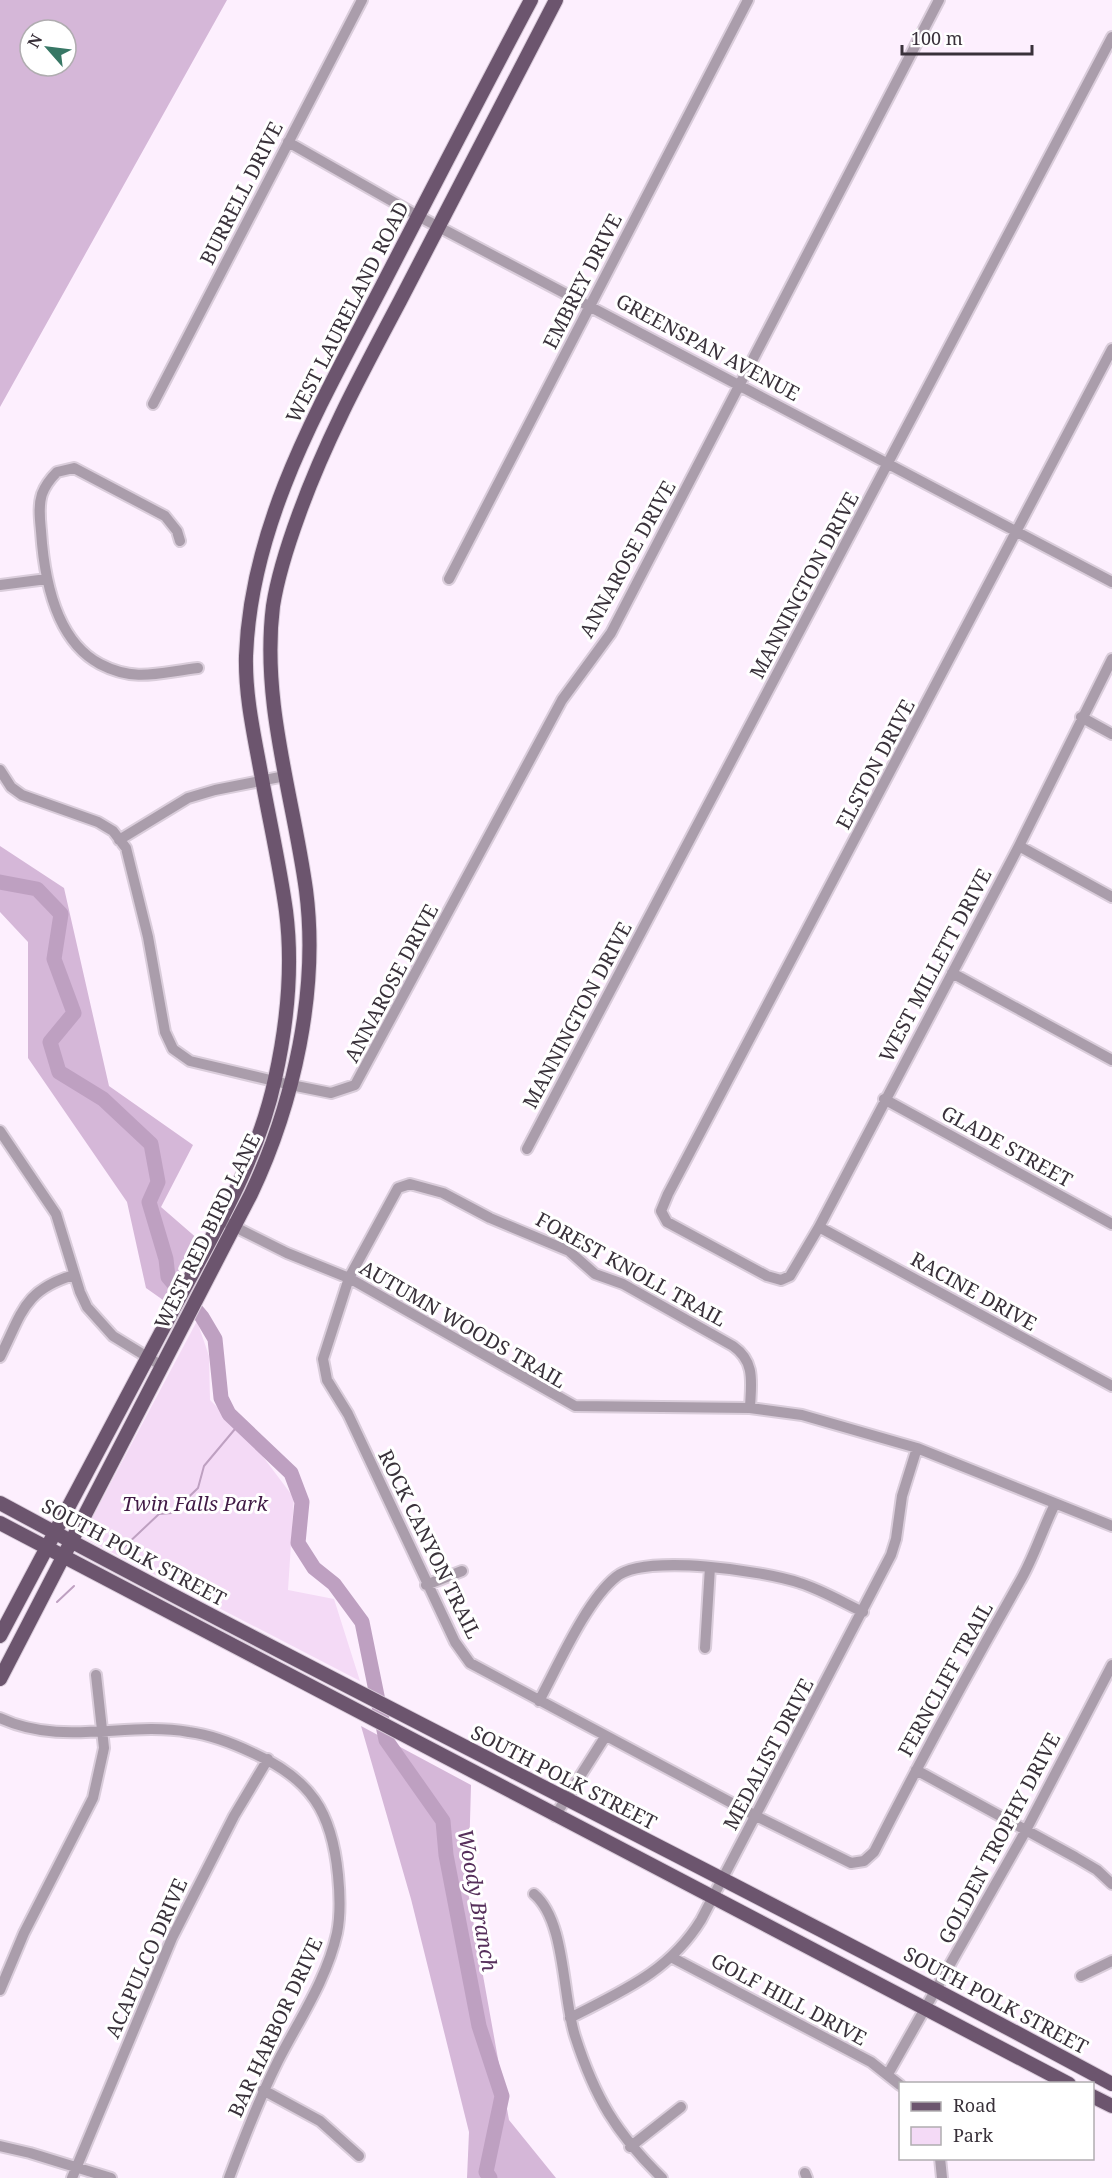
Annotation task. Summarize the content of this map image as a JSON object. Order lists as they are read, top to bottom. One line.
{"streets":{"main road":["WEST LAURELAND ROAD","WEST RED BIRD LANE","SOUTH POLK STREET"],"street":["BURRELL DRIVE","EMBREY DRIVE","GREENSPAN AVENUE","ANNAROSE DRIVE","MANNINGTON DRIVE","ELSTON DRIVE","WEST MILLETT DRIVE","GLADE STREET","FOREST KNOLL TRAIL","RACINE DRIVE","AUTUMN WOODS TRAIL","ROCK CANYON TRAIL","FERNCLIFF TRAIL","MEDALIST DRIVE","GOLDEN TROPHY DRIVE","ACAPULCO DRIVE","GOLF HILL DRIVE","BAR HARBOR DRIVE"]},"crossings":[["BURRELL DRIVE","GREENSPAN AVENUE"],["EMBREY DRIVE","GREENSPAN AVENUE"],["WEST LAURELAND ROAD","GREENSPAN AVENUE"],["WEST LAURELAND ROAD","WEST RED BIRD LANE"],["GREENSPAN AVENUE","ANNAROSE DRIVE"],["GREENSPAN AVENUE","MANNINGTON DRIVE"],["GREENSPAN AVENUE","ELSTON DRIVE"],["ANNAROSE DRIVE","WEST RED BIRD LANE"],["ELSTON DRIVE","WEST MILLETT DRIVE"],["WEST MILLETT DRIVE","GLADE STREET"],["WEST MILLETT DRIVE","RACINE DRIVE"],["WEST RED BIRD LANE","AUTUMN WOODS TRAIL"],["WEST RED BIRD LANE","SOUTH POLK STREET"],["FOREST KNOLL TRAIL","AUTUMN WOODS TRAIL"],["FOREST KNOLL TRAIL","ROCK CANYON TRAIL"],["AUTUMN WOODS TRAIL","ROCK CANYON TRAIL"],["AUTUMN WOODS TRAIL","FERNCLIFF TRAIL"],["AUTUMN WOODS TRAIL","MEDALIST DRIVE"],["ROCK CANYON TRAIL","FERNCLIFF TRAIL"],["ROCK CANYON TRAIL","MEDALIST DRIVE"],["SOUTH POLK STREET","MEDALIST DRIVE"],["SOUTH POLK STREET","GOLDEN TROPHY DRIVE"],["MEDALIST DRIVE","GOLF HILL DRIVE"],["GOLDEN TROPHY DRIVE","GOLF HILL DRIVE"],["ACAPULCO DRIVE","BAR HARBOR DRIVE"]],"water":["Woody Branch"],"parks":["Twin Falls Park"],"legend":["Road","Park"],"scale_bar":"100 m","north":"top left"}
